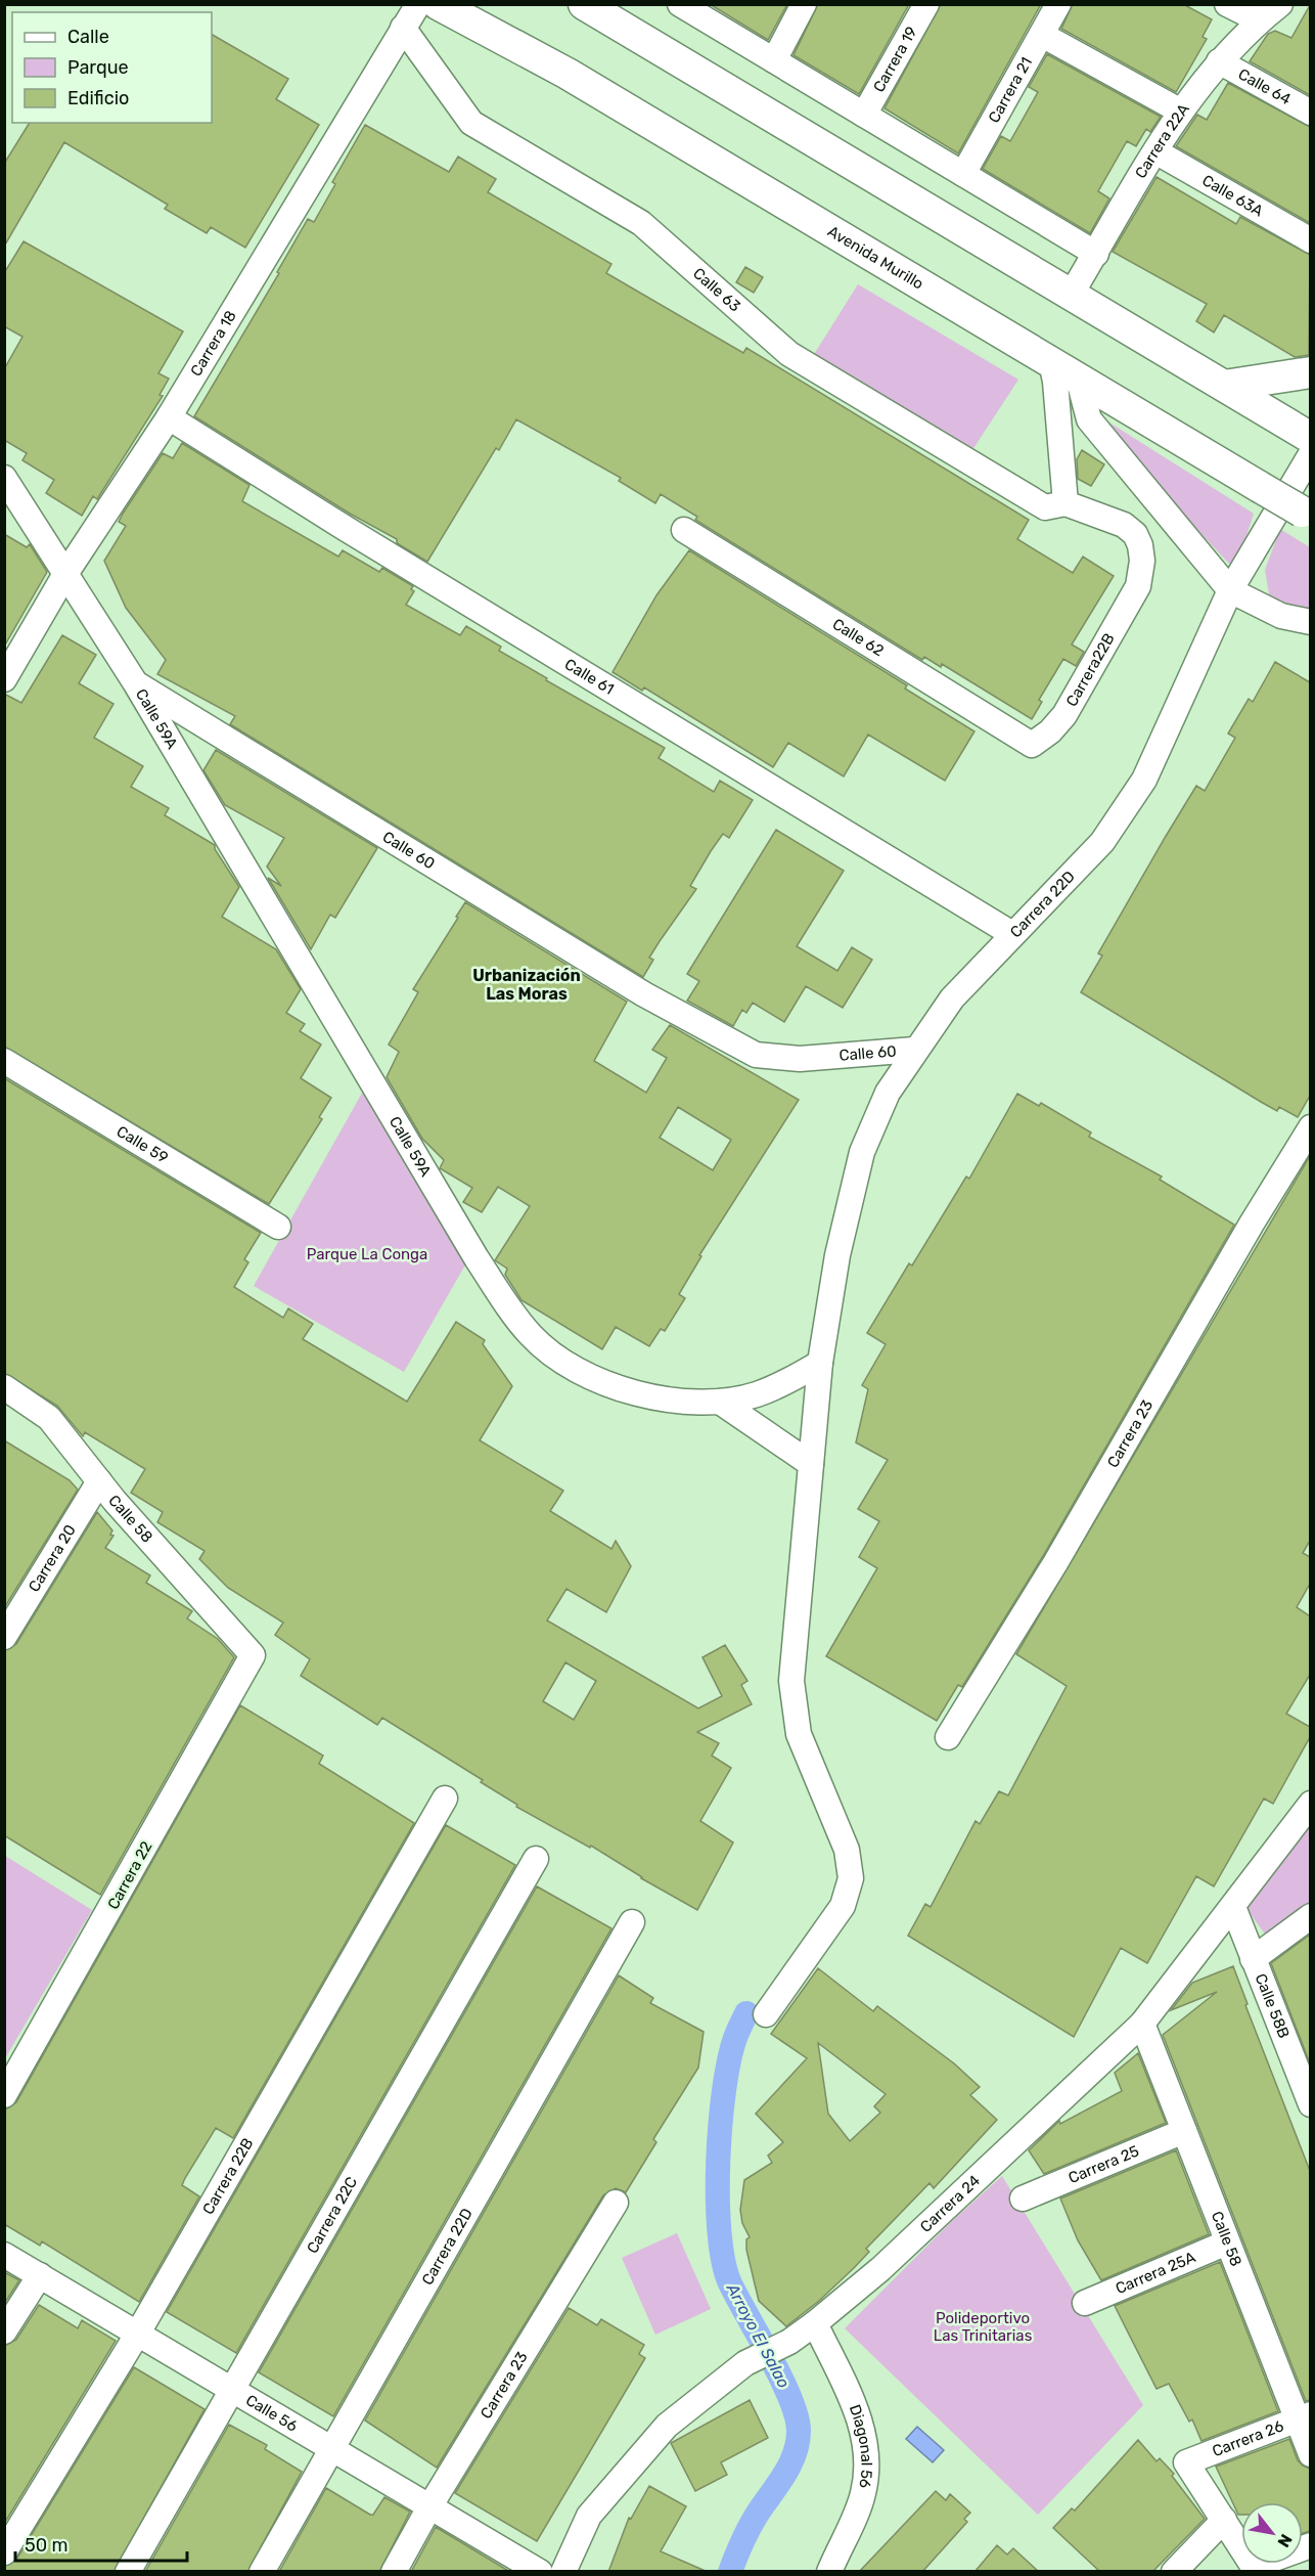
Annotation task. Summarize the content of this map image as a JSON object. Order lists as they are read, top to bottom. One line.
{"streets":{"main road":["Avenida Murillo"],"street":["Carrera 19","Calle 64","Carrera 21","Carrera 22A","Calle 63A","Calle 63","Carrera 18","Calle 62","Carrera22B","Calle 61","Calle 59A","Calle 60","Carrera 22D","Calle 59","Carrera 23","Calle 58","Carrera 20","Carrera 22","Calle 58B","Carrera 25","Carrera 22B","Carrera 24","Carrera 22C","Carrera 25A","Calle 56","Carrera 26","Diagonal 56"]},"crossings":[["Calle 64","Carrera 22A"],["Carrera 22A","Calle 63A"],["Calle 63","Carrera 18"],["Calle 63","Carrera22B"],["Carrera 18","Calle 61"],["Carrera 18","Calle 60"],["Calle 62","Carrera22B"],["Calle 61","Carrera 22D"],["Calle 59A","Calle 60"],["Calle 59A","Carrera 22D"],["Calle 60","Carrera 22D"],["Carrera 22D","Calle 56"],["Carrera 23","Calle 56"],["Calle 58","Carrera 20"],["Calle 58","Carrera 22"],["Calle 58","Carrera 25"],["Calle 58","Carrera 24"],["Calle 58","Carrera 25A"],["Calle 58","Carrera 26"],["Calle 58B","Carrera 24"],["Carrera 22B","Calle 56"],["Carrera 24","Diagonal 56"],["Carrera 22C","Calle 56"]],"districts":["Urbanización Las Moras"],"water":["Arroyo El Salao"],"parks":["Parque La Conga","Polideportivo Las Trinitarias"],"legend":["Calle","Parque","Edificio"],"scale_bar":"50 m","north":"bottom right"}
